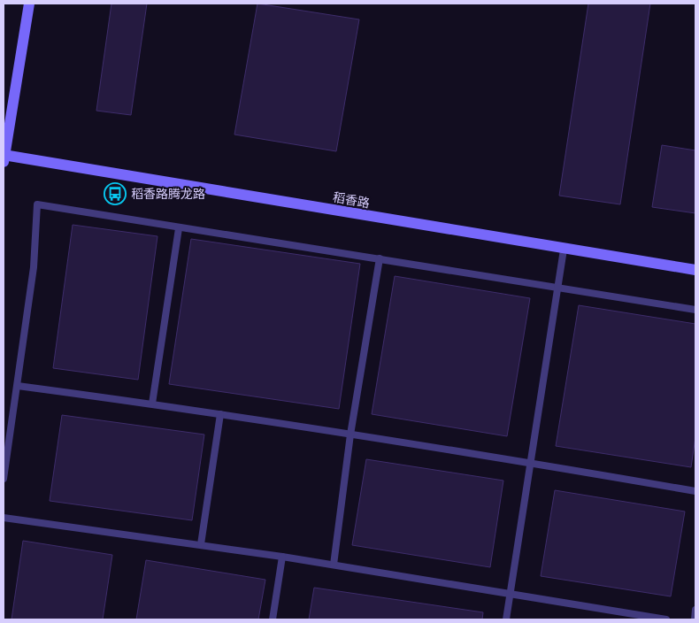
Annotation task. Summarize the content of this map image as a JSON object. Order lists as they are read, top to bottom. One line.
{"streets":{"street":["稻香路"]},"places":{"bus stop":["稻香路腾龙路"]}}
